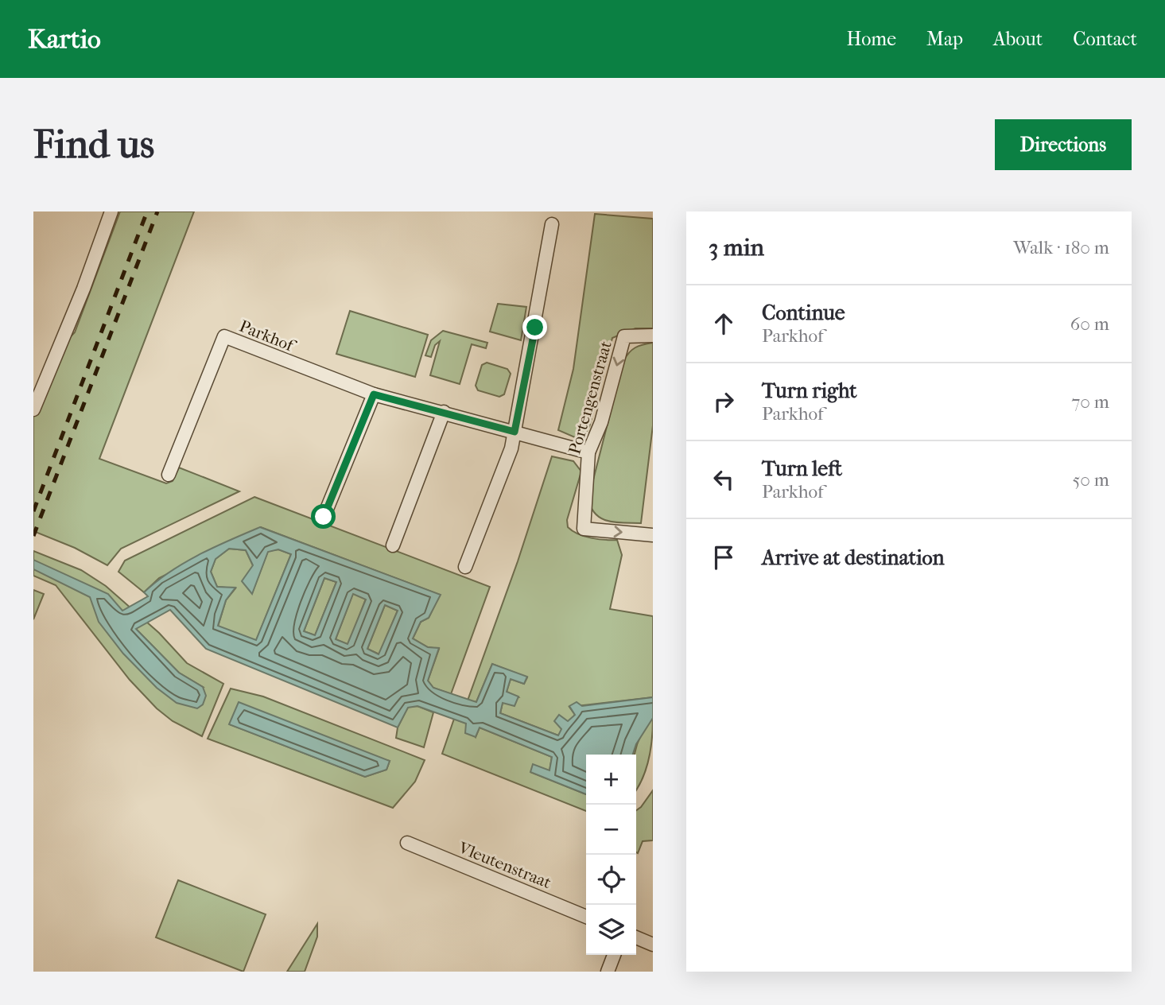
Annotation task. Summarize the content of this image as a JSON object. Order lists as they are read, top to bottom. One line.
{"streets":{"street":["Parkhof","Portengenstraat","Vleutenstraat"]},"crossings":[["Parkhof","Portengenstraat"]],"page":{"header":"Kartio","nav":["Home","Map","About","Contact"],"buttons":"Directions","title":"Find us","heading":["3 min","Walk · 180 m"],"list":[["Continue","Parkhof","60 m"],["Turn right","Parkhof","70 m"],["Turn left","Parkhof","50 m"],"Arrive at destination"],"map_buttons":["+","−"]}}
